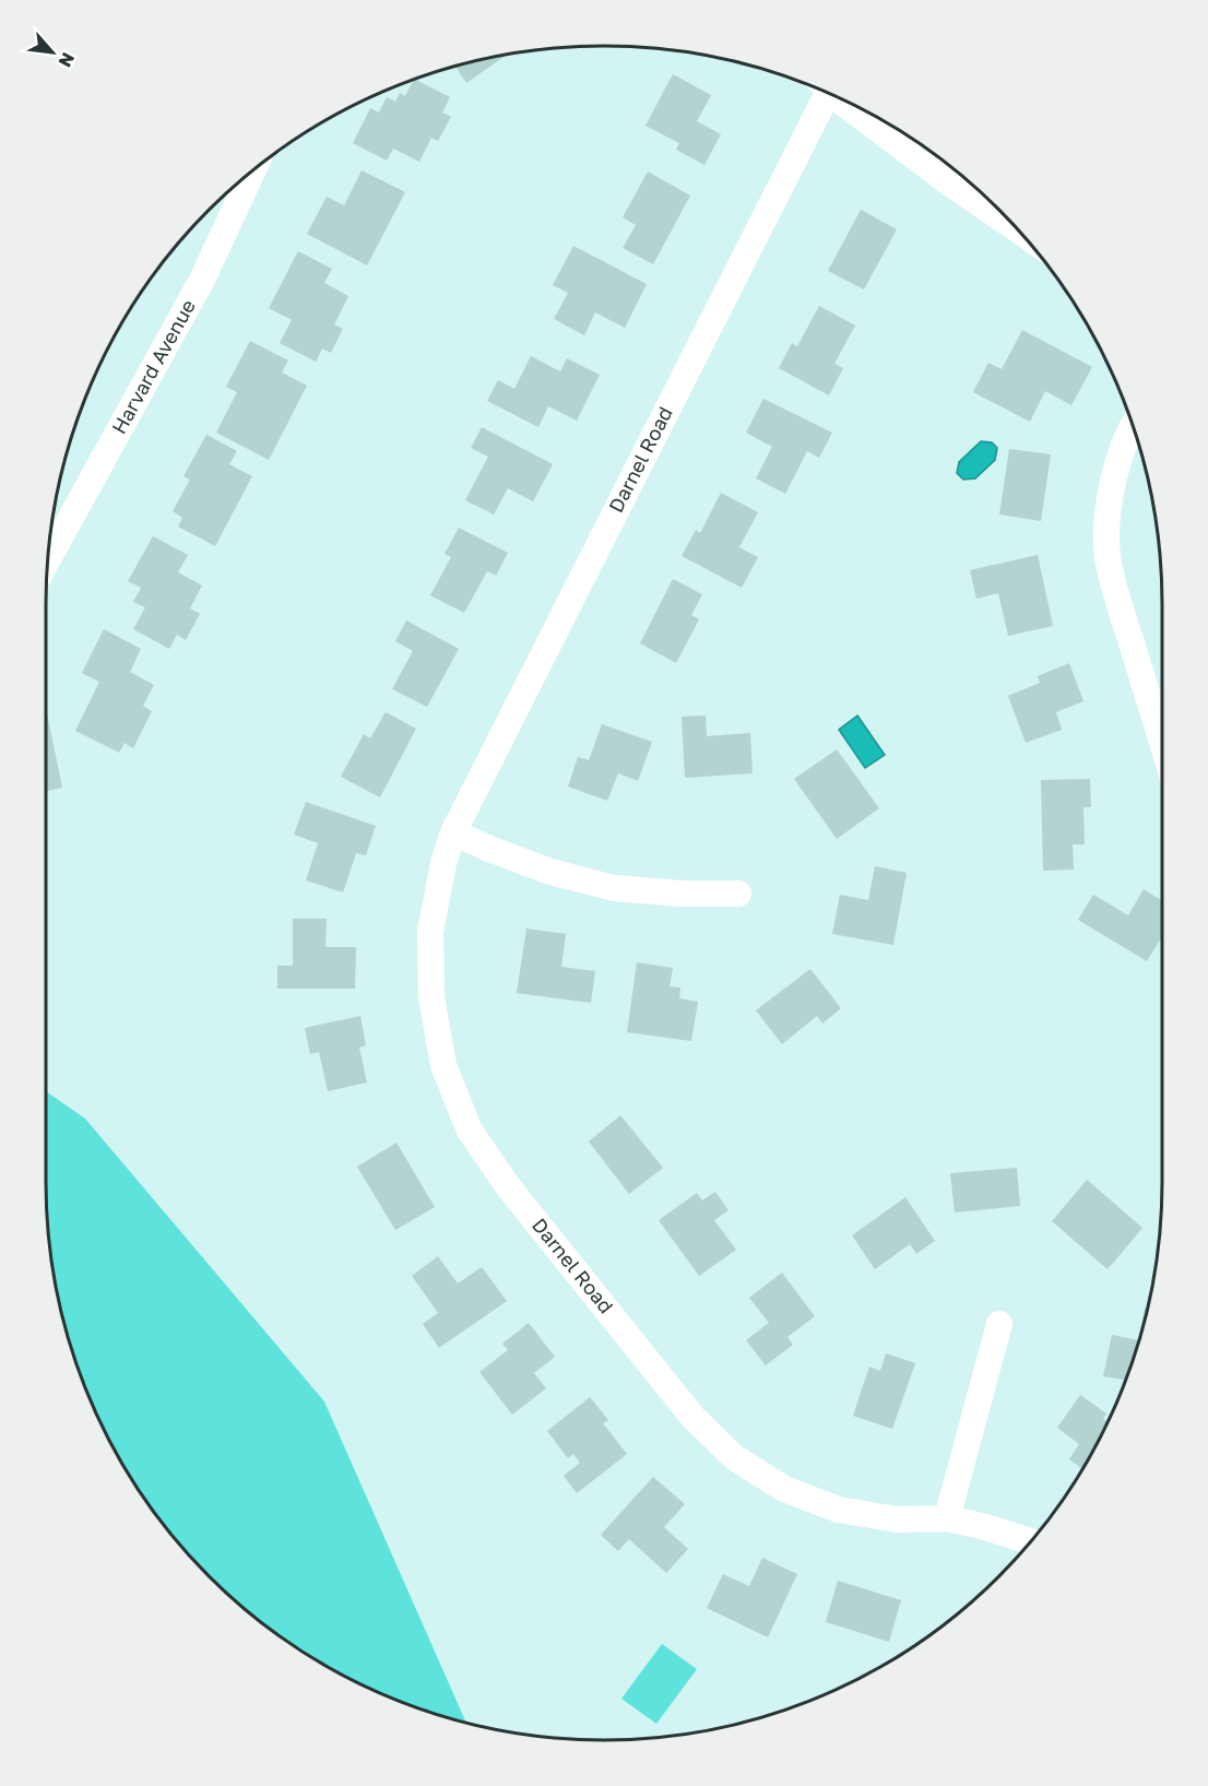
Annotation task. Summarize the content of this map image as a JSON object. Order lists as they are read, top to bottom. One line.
{"streets":{"street":["Harvard Avenue","Darnel Road"]},"north":"bottom right"}
